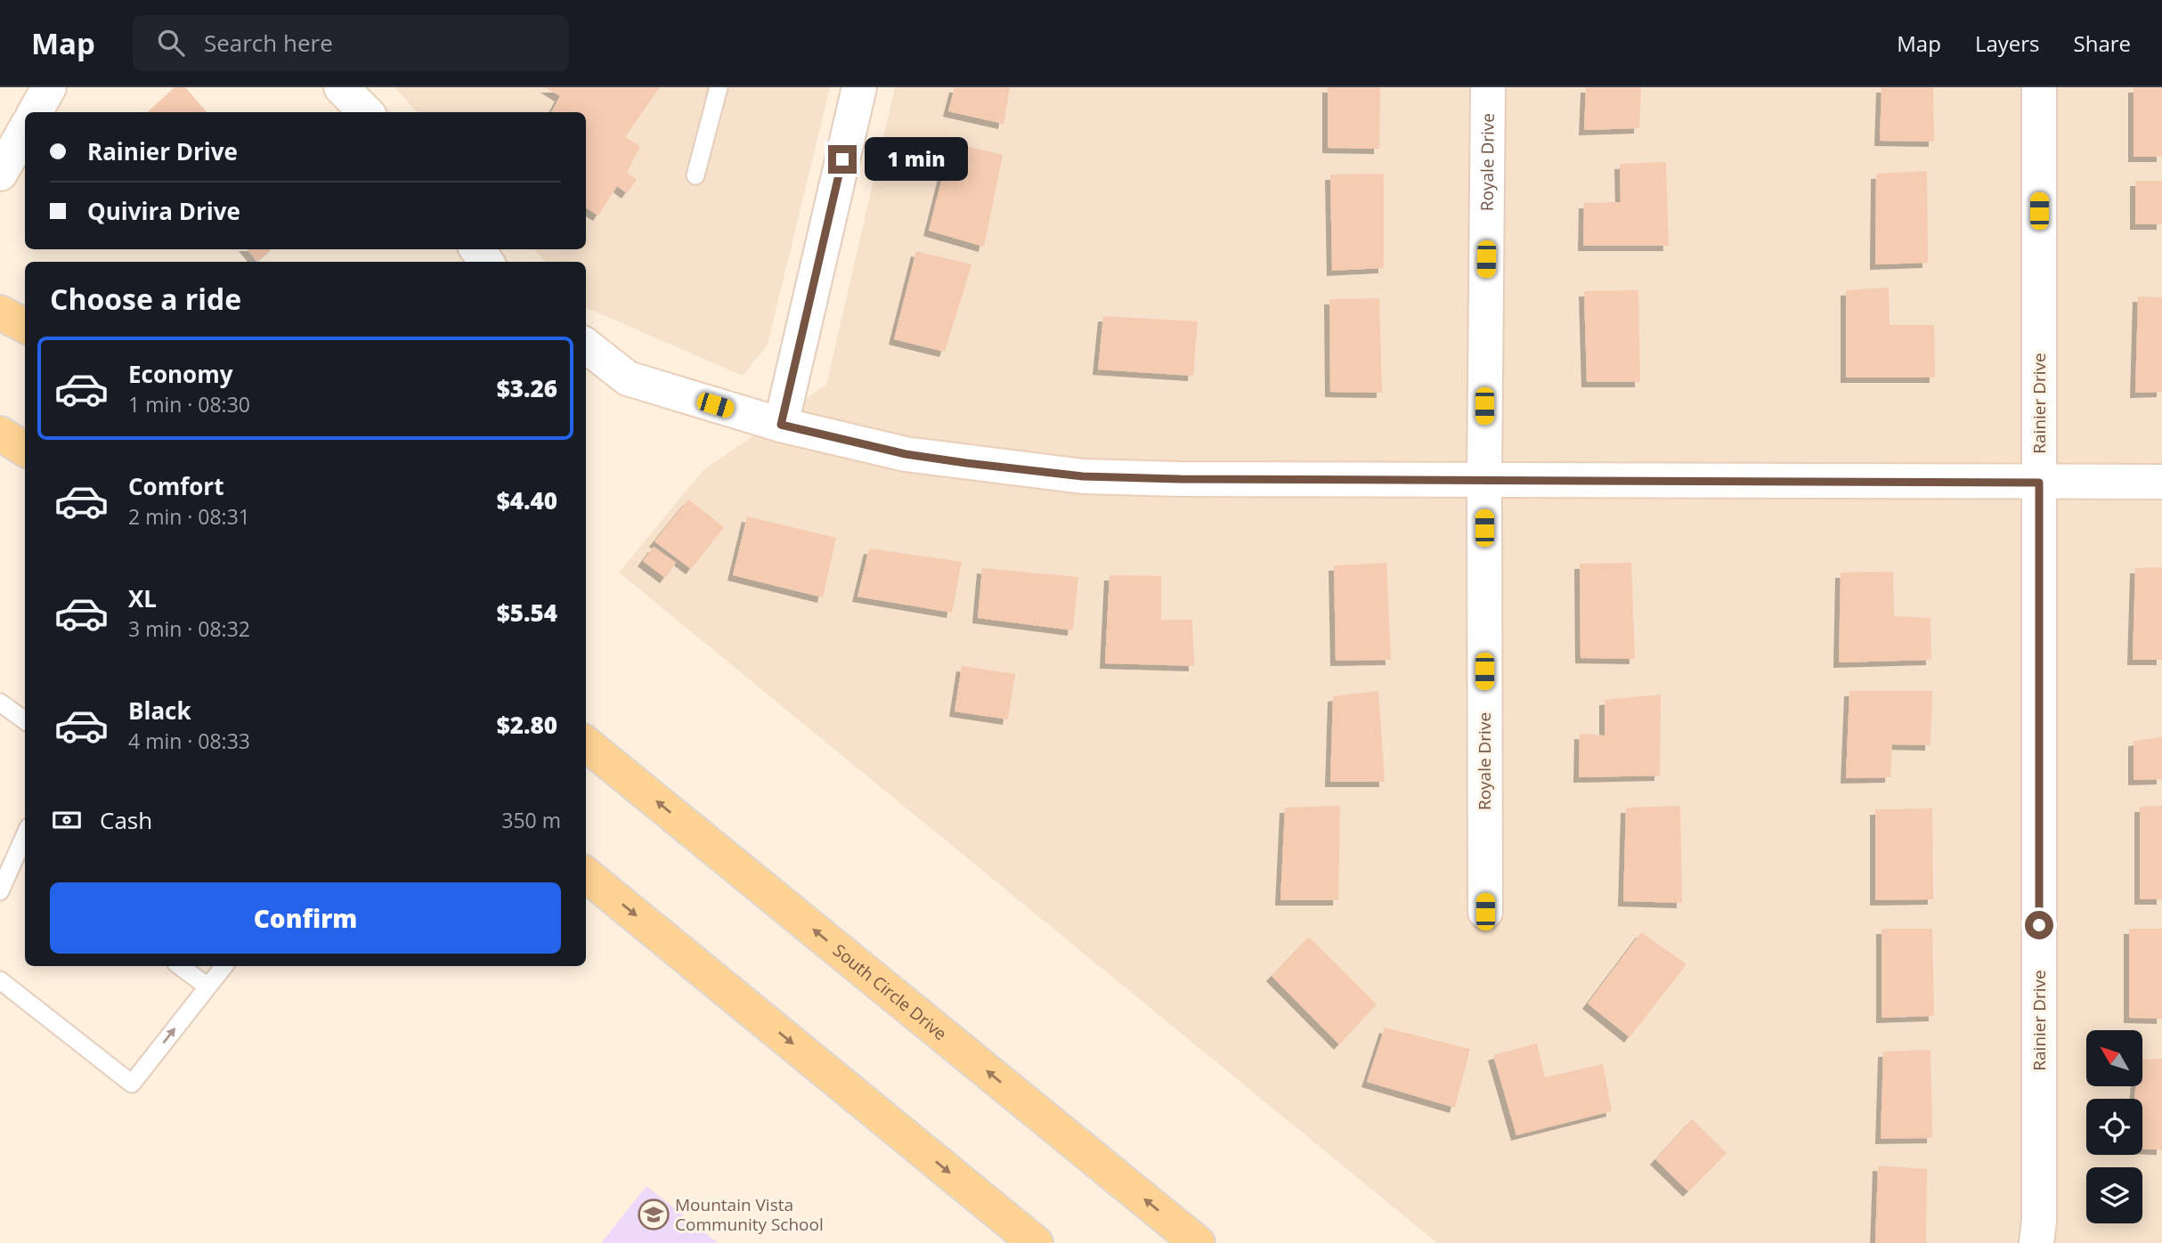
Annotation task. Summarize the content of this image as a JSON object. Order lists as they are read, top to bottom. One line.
{"streets":{"main road":["South Circle Drive"],"street":["Royale Drive","Rainier Drive"]},"places":{"school or university":["Mountain Vista Community School"]},"north":"top left","page":{"header":"Map","search":"Search here","nav":["Map","Layers","Share"],"banner":["Rainier Drive","Quivira Drive"],"bubble":"1 min","heading":"Choose a ride","list":[{"name":"Economy","note":"1 min · 08:30","value":"$3.26"},{"name":"Comfort","note":"2 min · 08:31","value":"$4.40"},{"name":"XL","note":"3 min · 08:32","value":"$5.54"},{"name":"Black","note":"4 min · 08:33","value":"$2.80"}],"pay":["Cash","350 m"],"buttons":"Confirm"}}
